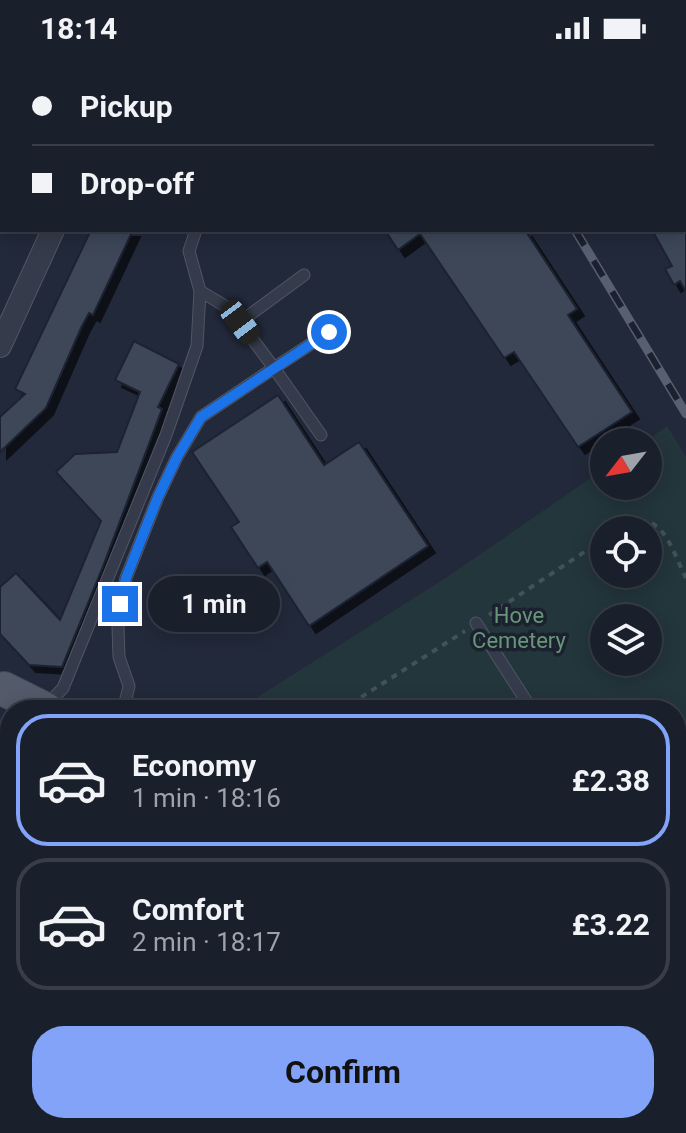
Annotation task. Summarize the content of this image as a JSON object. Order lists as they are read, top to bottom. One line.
{"parks":["Hove Cemetery"],"north":"bottom left","page":{"status":"18:14","banner":["Pickup","Drop-off"],"bubble":"1 min","list":[{"name":"Economy","note":"1 min · 18:16","value":"£2.38"},{"name":"Comfort","note":"2 min · 18:17","value":"£3.22"}],"buttons":"Confirm"}}
